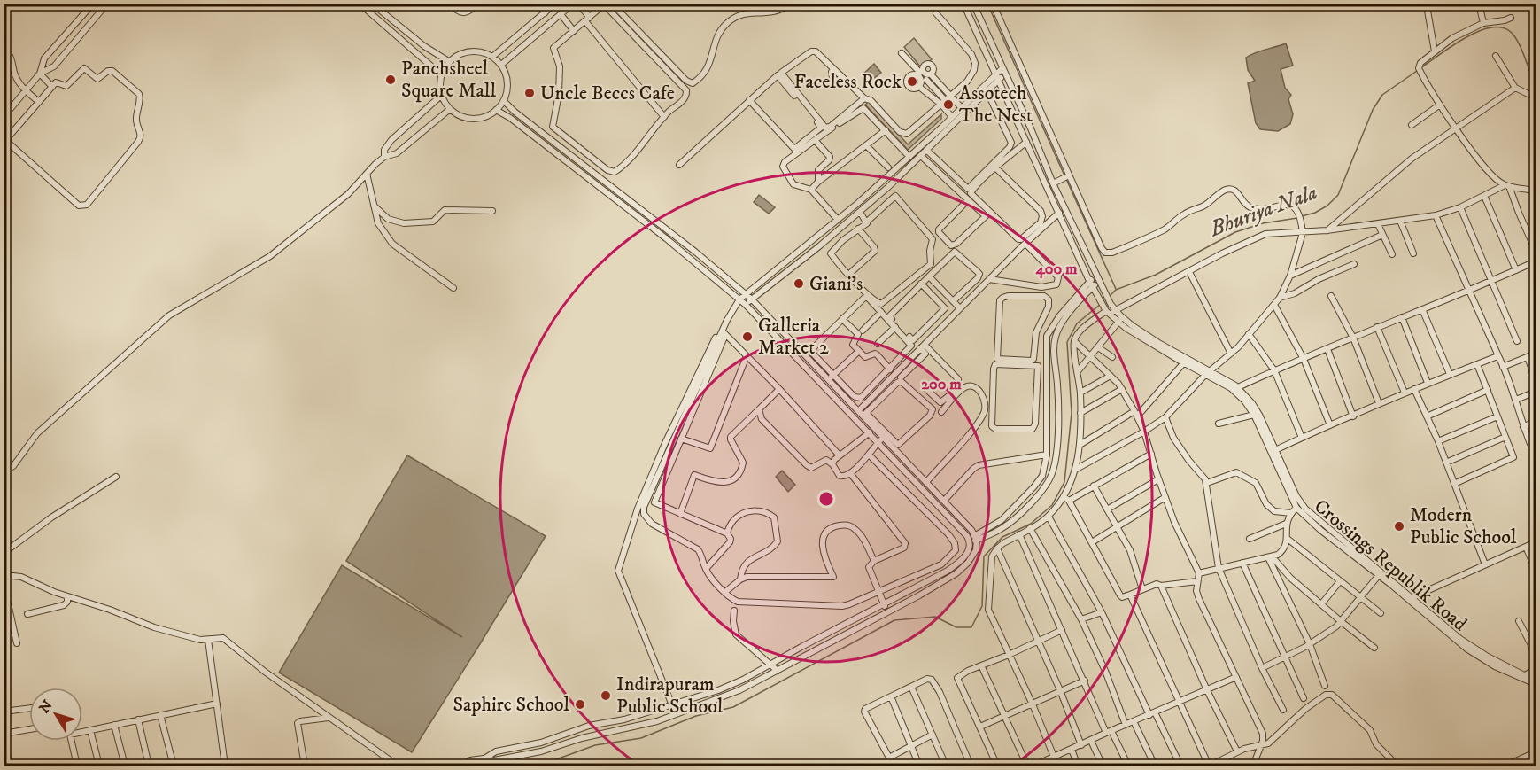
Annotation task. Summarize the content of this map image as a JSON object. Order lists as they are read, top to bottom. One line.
{"streets":{"street":["Crossings Republik Road"]},"water":["Bhuriya Nala"],"places":["Panchsheel Square Mall","Faceless Rock","Uncle Beccs Cafe","Assotech The Nest","Giani's","Galleria Market 2","Modern Public School","Indirapuram Public School","Saphire School"],"north":"top left","rings":["400 m","200 m"]}
